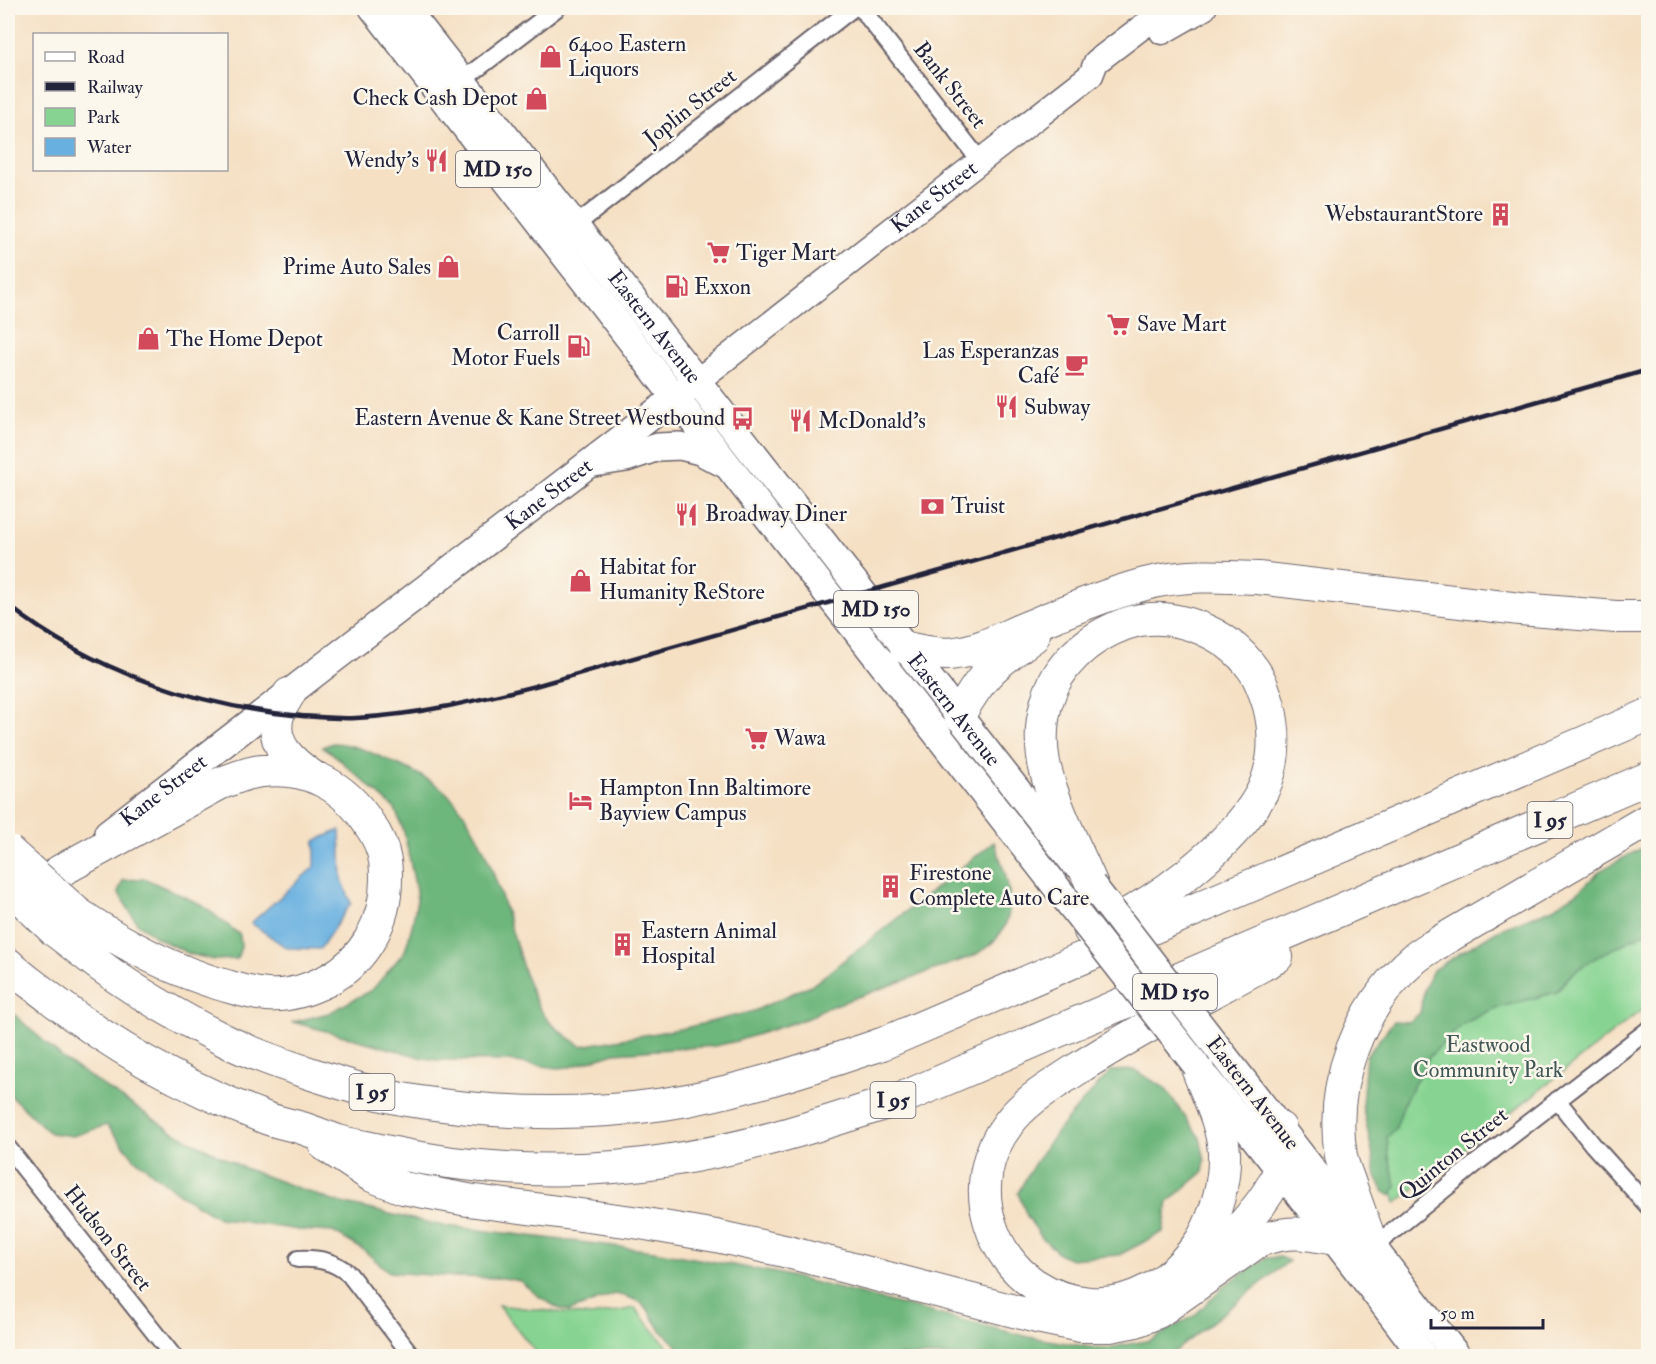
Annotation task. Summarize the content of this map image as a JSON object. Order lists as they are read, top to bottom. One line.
{"streets":{"highway":["I 95"],"main road":["MD 150","Kane Street","Eastern Avenue"],"street":["Bank Street","Joplin Street","Quinton Street","Hudson Street"]},"crossings":[["Bank Street","Kane Street"],["Joplin Street","Eastern Avenue"],["Kane Street","Eastern Avenue"],["Eastern Avenue","Quinton Street"]],"parks":["Eastwood Community Park"],"places":{"shop":["6400 Eastern Liquors","Check Cash Depot","Prime Auto Sales","The Home Depot","Habitat for Humanity ReStore"],"restaurant":["Wendy's","Subway","McDonald's","Broadway Diner"],"building":["WebstaurantStore","Firestone Complete Auto Care","Eastern Animal Hospital"],"supermarket":["Tiger Mart","Save Mart","Wawa"],"fuel station":["Exxon","Carroll Motor Fuels"],"cafe":["Las Esperanzas Café"],"bus stop":["Eastern Avenue & Kane Street Westbound"],"bank":["Truist"],"hotel":["Hampton Inn Baltimore Bayview Campus"]},"legend":["Road","Railway","Park","Water"],"scale_bar":"50 m"}
